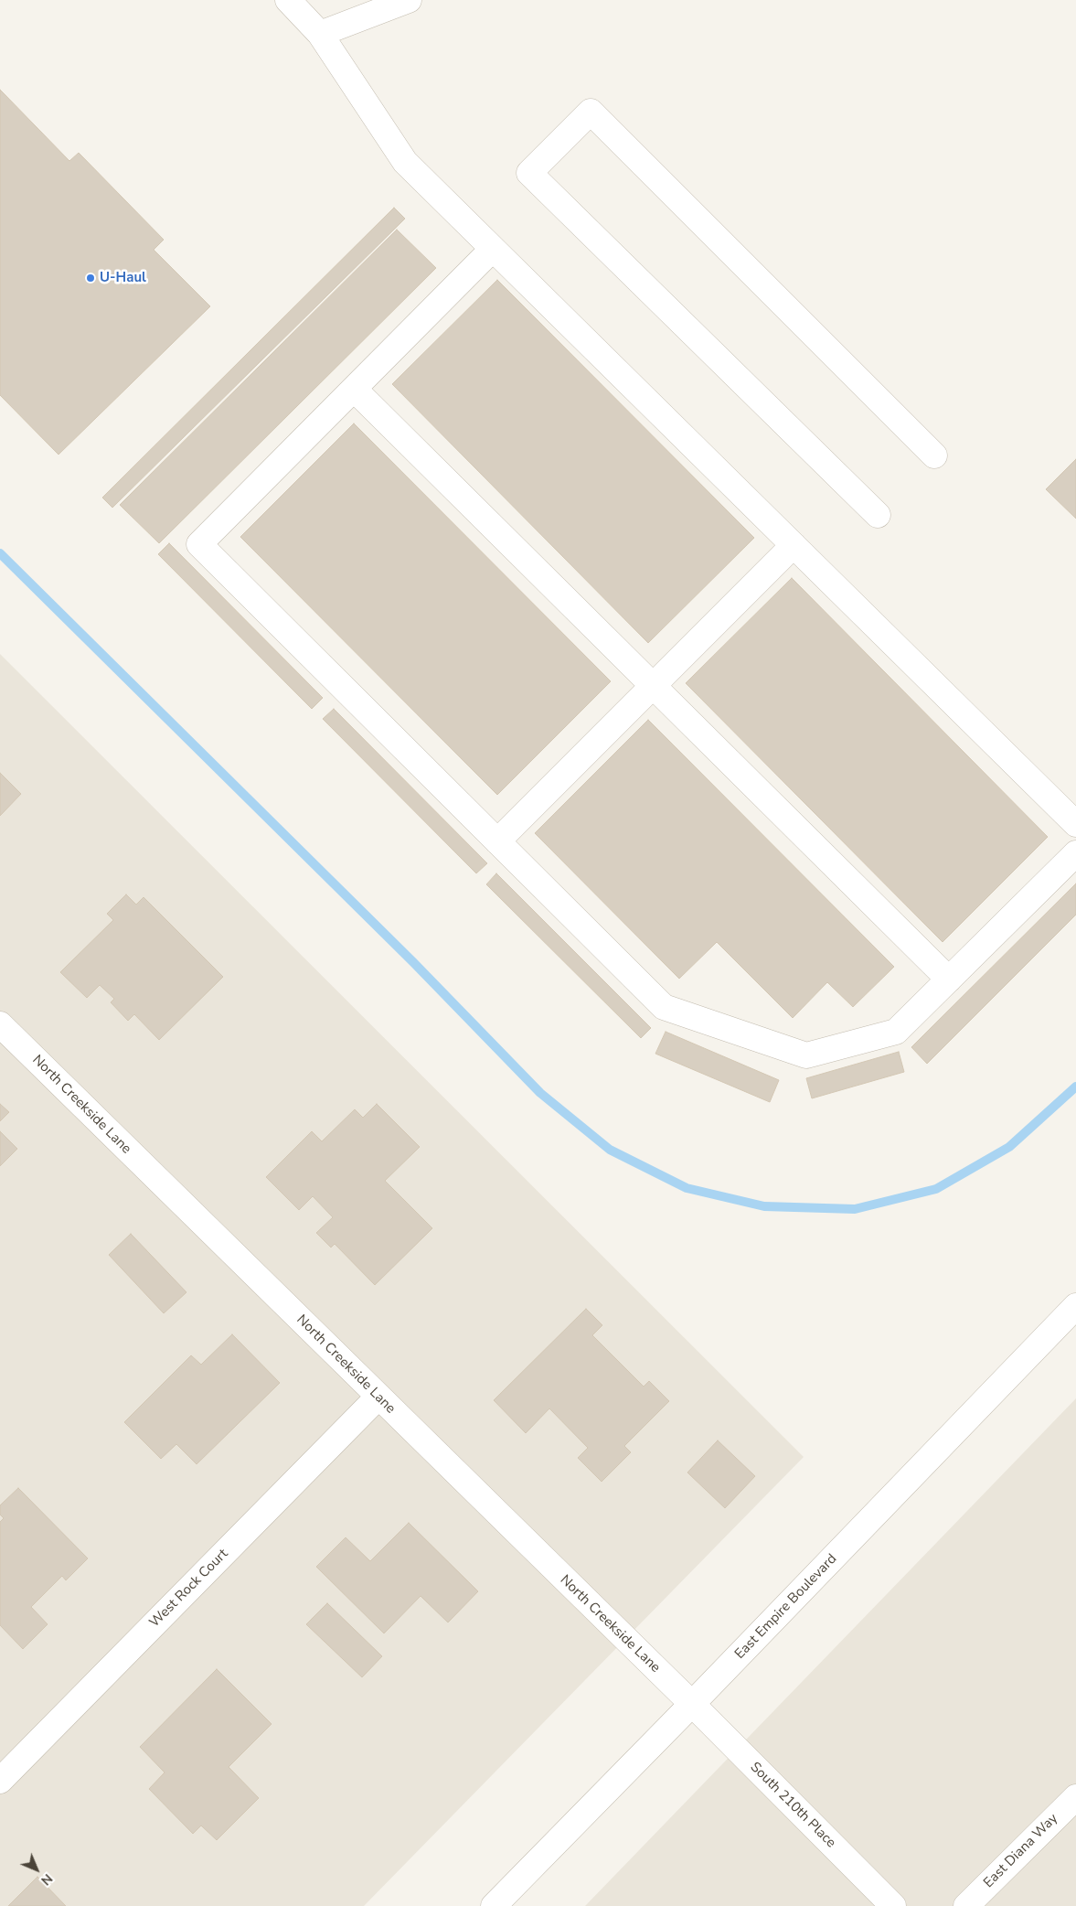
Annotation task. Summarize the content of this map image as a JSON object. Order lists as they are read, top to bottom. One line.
{"streets":{"street":["North Creekside Lane","West Rock Court","East Empire Boulevard","South 210th Place","East Diana Way"]},"crossings":[["North Creekside Lane","West Rock Court"],["North Creekside Lane","East Empire Boulevard"],["North Creekside Lane","South 210th Place"],["East Empire Boulevard","South 210th Place"]],"places":["U-Haul"],"north":"bottom right"}
